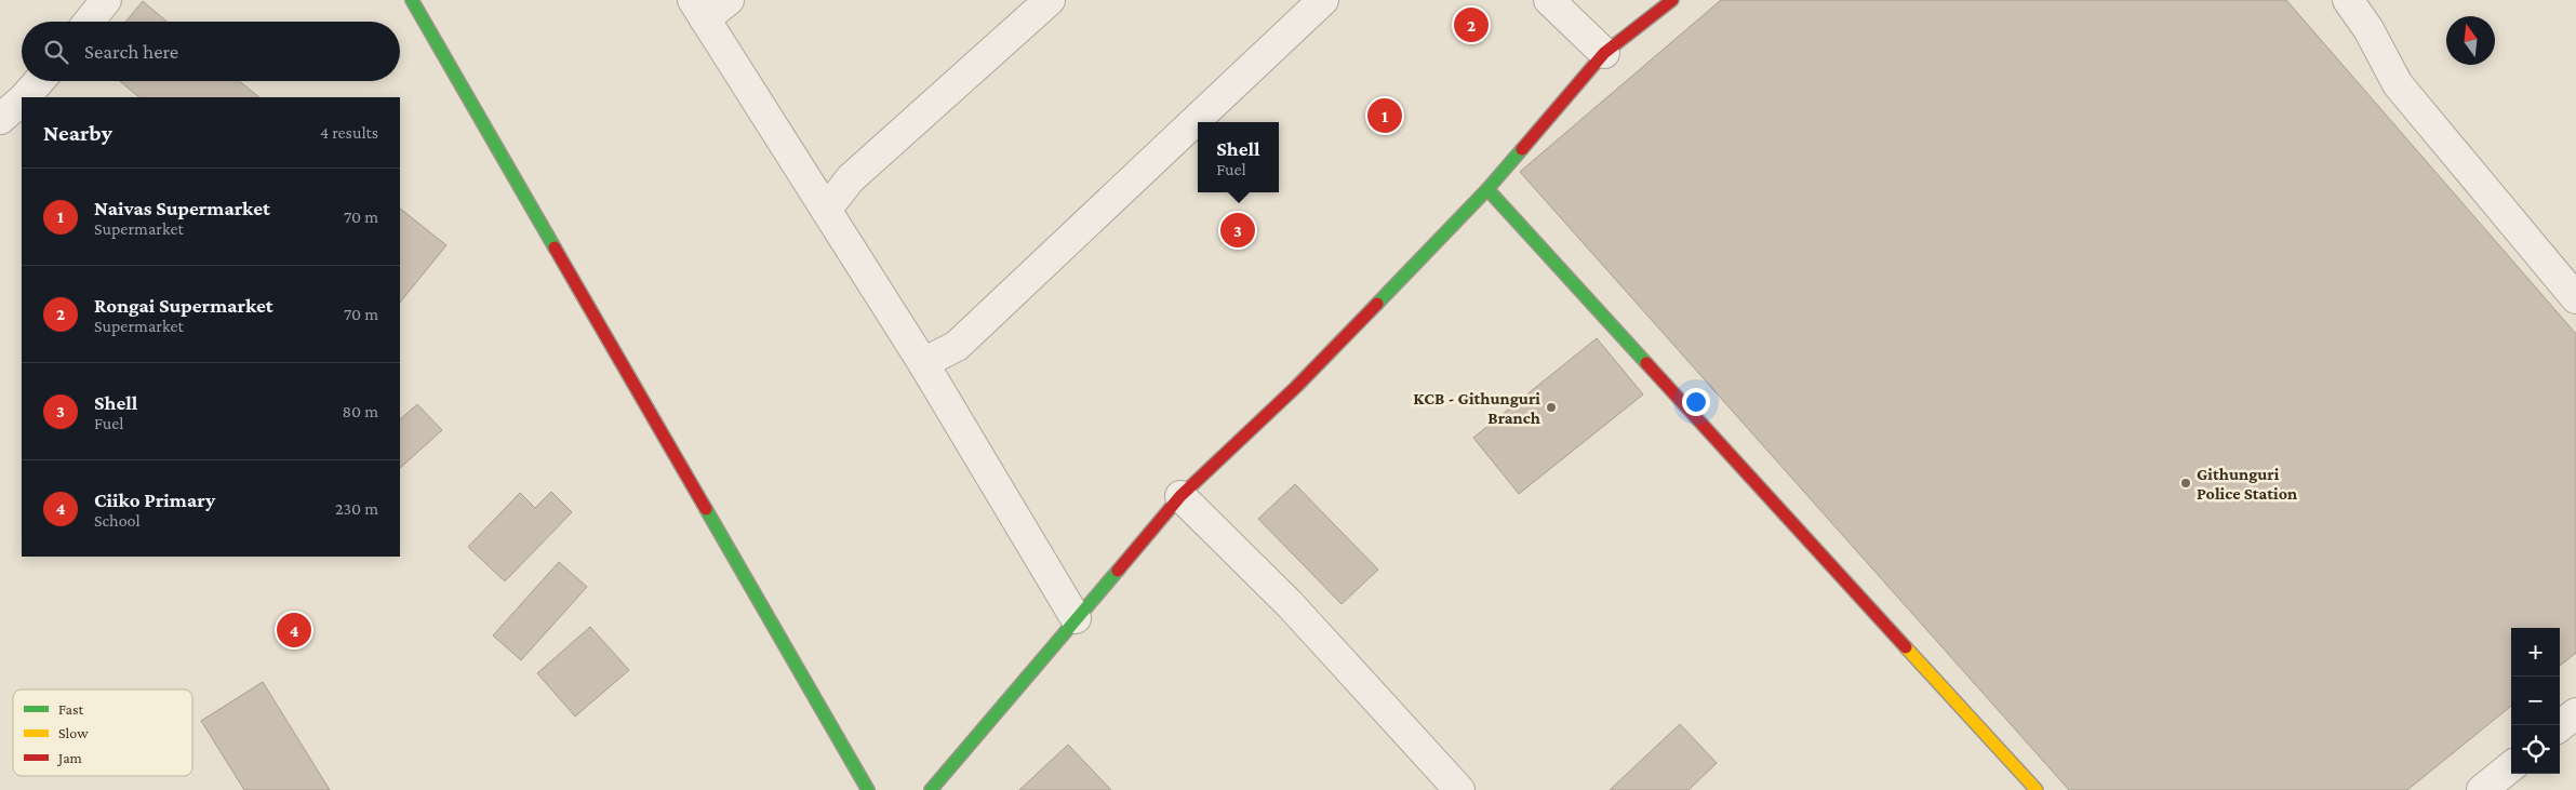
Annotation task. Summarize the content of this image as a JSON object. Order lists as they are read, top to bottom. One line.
{"places":["KCB - Githunguri Branch","Githunguri Police Station"],"legend":["Fast","Slow","Jam"],"north":"top","page":{"pins":["2","1","3","4"],"search":"Search here","heading":["Nearby","4 results"],"popup":["Shell","Fuel"],"list":[{"mark":"1","name":"Naivas Supermarket","note":"Supermarket","value":"70 m"},{"mark":"2","name":"Rongai Supermarket","note":"Supermarket","value":"70 m"},{"mark":"3","name":"Shell","note":"Fuel","value":"80 m"},{"mark":"4","name":"Ciiko Primary","note":"School","value":"230 m"}],"map_buttons":["+","−"]}}
